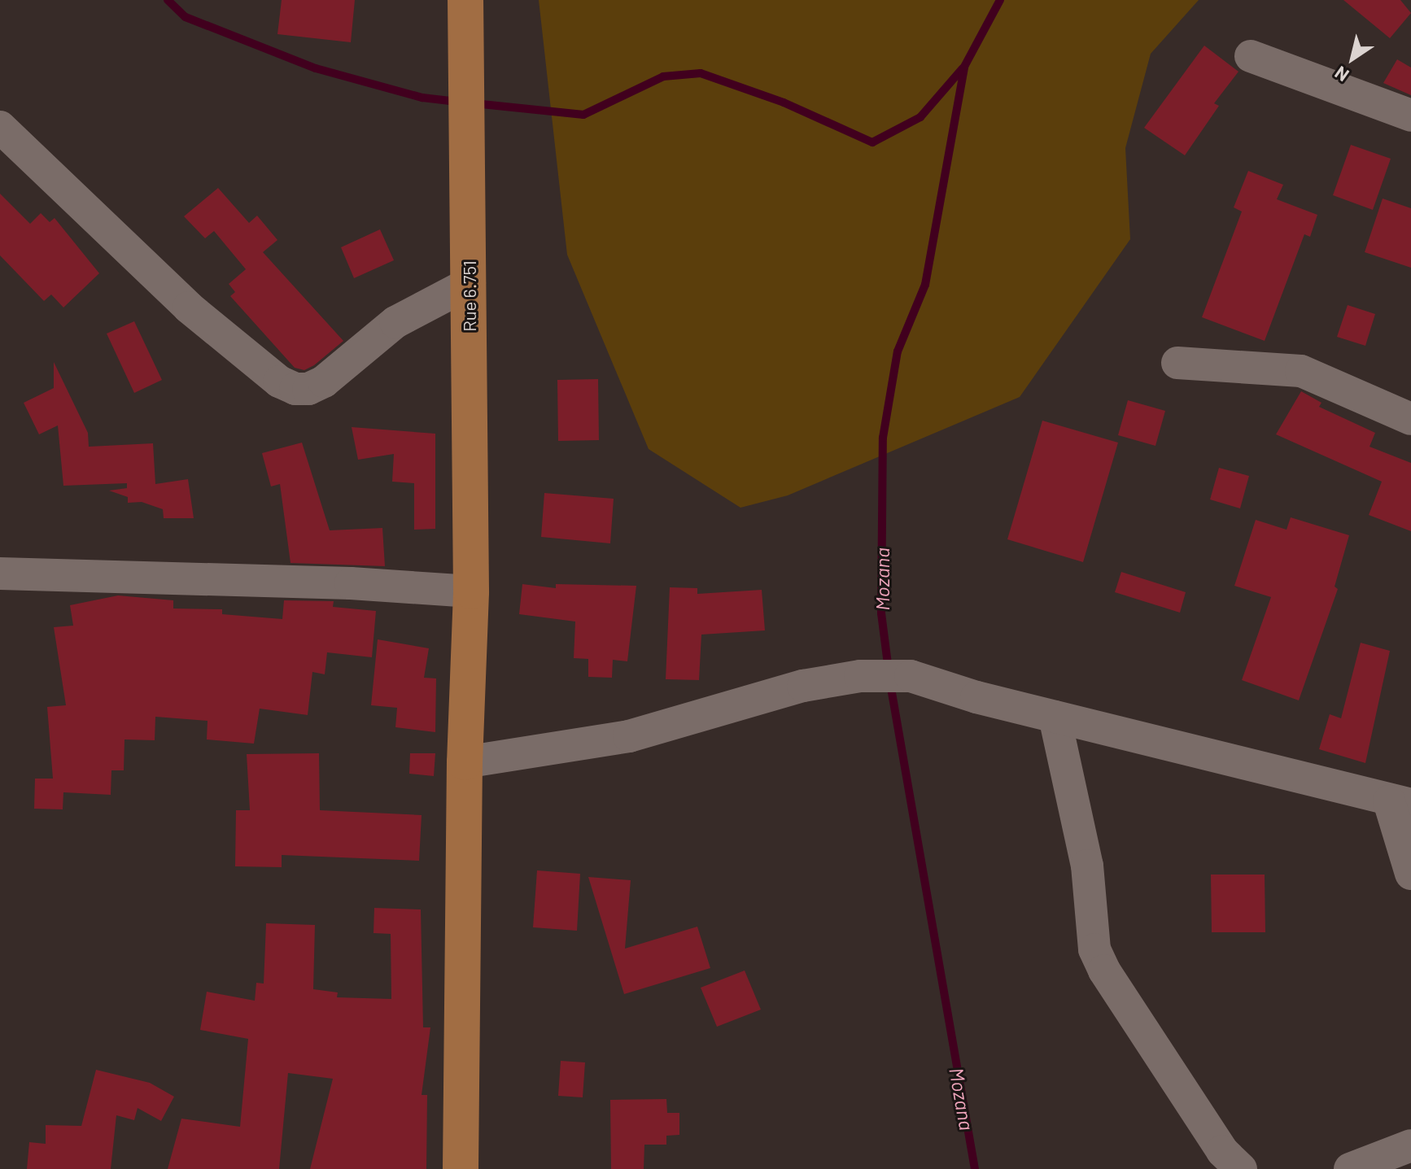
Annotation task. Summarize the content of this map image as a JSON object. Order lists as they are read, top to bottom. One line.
{"streets":{"main road":["Rue 6.751"]},"water":["Mozana"],"north":"bottom left"}
